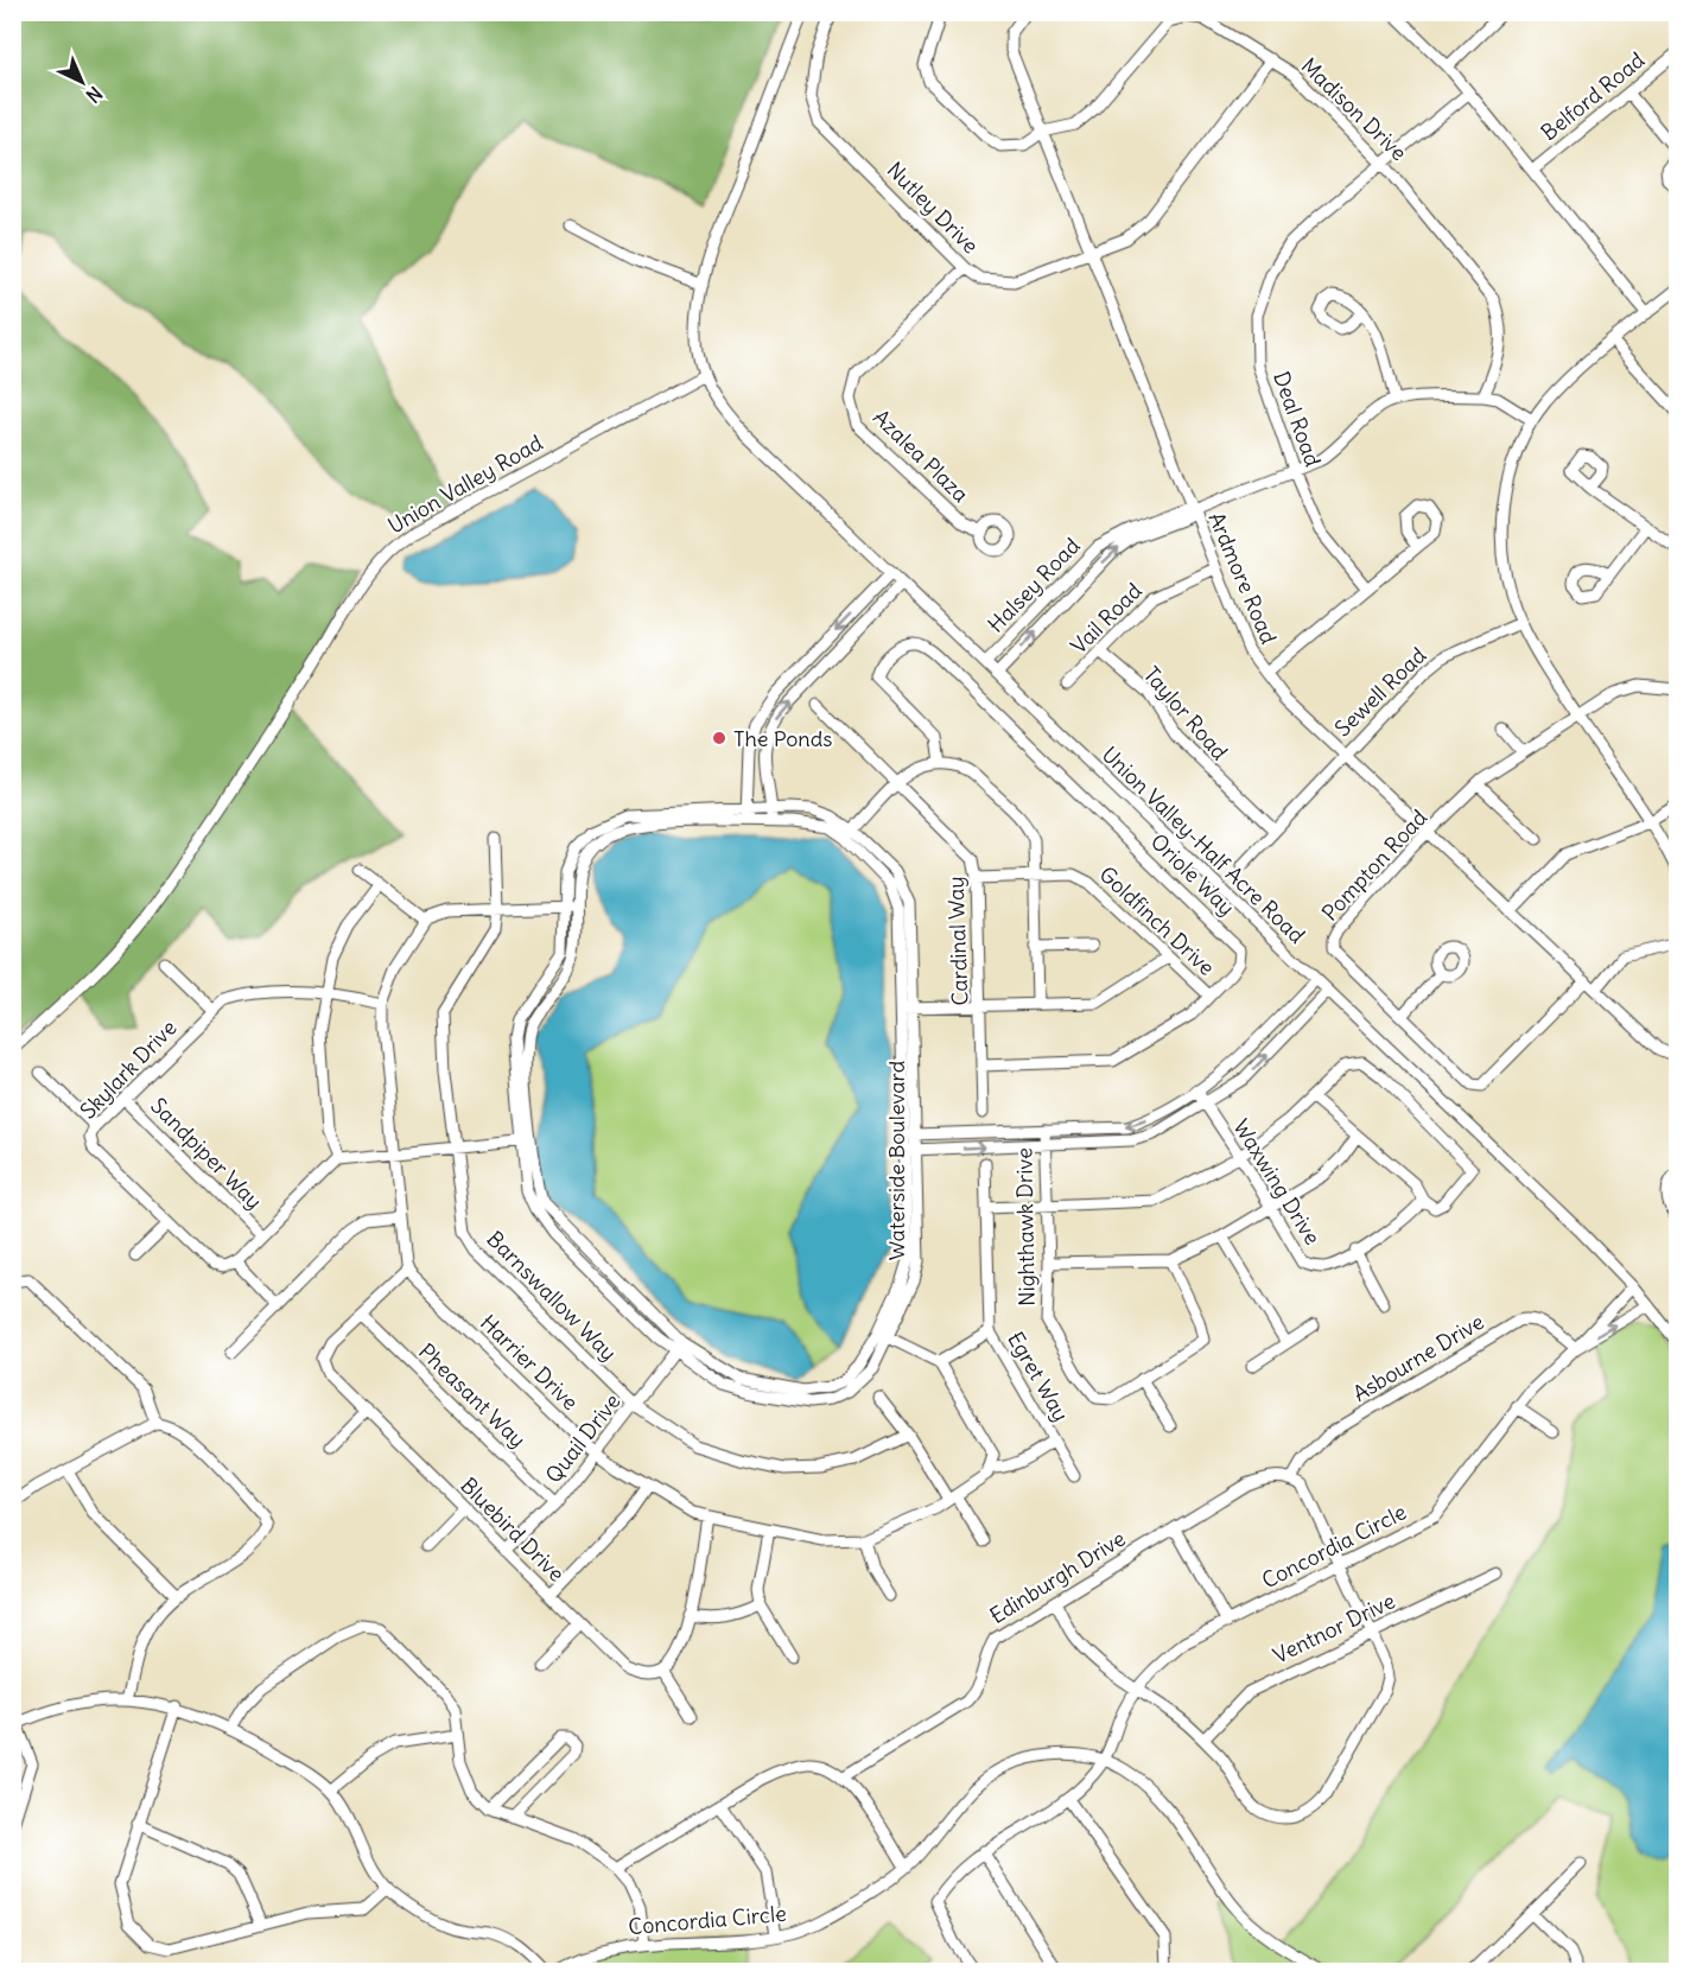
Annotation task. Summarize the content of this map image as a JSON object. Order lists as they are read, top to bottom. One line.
{"streets":{"street":["Belford Road","Madison Drive","Nutley Drive","Deal Road","Azalea Plaza","Union Valley Road","Ardmore Road","Halsey Road","Vail Road","Sewell Road","Taylor Road","Union Valley-Half Acre Road","Pompton Road","Oriole Way","Goldfinch Drive","Cardinal Way","Skylark Drive","Sandpiper Way","Waterside Boulevard","Waxwing Drive","Nighthawk Drive","Barnswallow Way","Asbourne Drive","Harrier Drive","Egret Way","Pheasant Way","Quail Drive","Bluebird Drive","Concordia Circle","Edinburgh Drive","Ventnor Drive"]},"crossings":[["Madison Drive","Nutley Drive"],["Madison Drive","Deal Road"],["Madison Drive","Ardmore Road"],["Nutley Drive","Azalea Plaza"],["Nutley Drive","Ardmore Road"],["Deal Road","Halsey Road"],["Union Valley Road","Union Valley-Half Acre Road"],["Ardmore Road","Halsey Road"],["Ardmore Road","Vail Road"],["Ardmore Road","Sewell Road"],["Ardmore Road","Pompton Road"],["Halsey Road","Union Valley-Half Acre Road"],["Vail Road","Taylor Road"],["Sewell Road","Taylor Road"],["Union Valley-Half Acre Road","Concordia Circle"],["Oriole Way","Goldfinch Drive"],["Oriole Way","Cardinal Way"],["Goldfinch Drive","Cardinal Way"],["Skylark Drive","Sandpiper Way"],["Waterside Boulevard","Quail Drive"],["Barnswallow Way","Quail Drive"],["Asbourne Drive","Concordia Circle"],["Asbourne Drive","Edinburgh Drive"],["Harrier Drive","Quail Drive"],["Harrier Drive","Bluebird Drive"],["Pheasant Way","Quail Drive"],["Pheasant Way","Bluebird Drive"],["Quail Drive","Bluebird Drive"]],"places":["The Ponds"],"north":"bottom right"}
